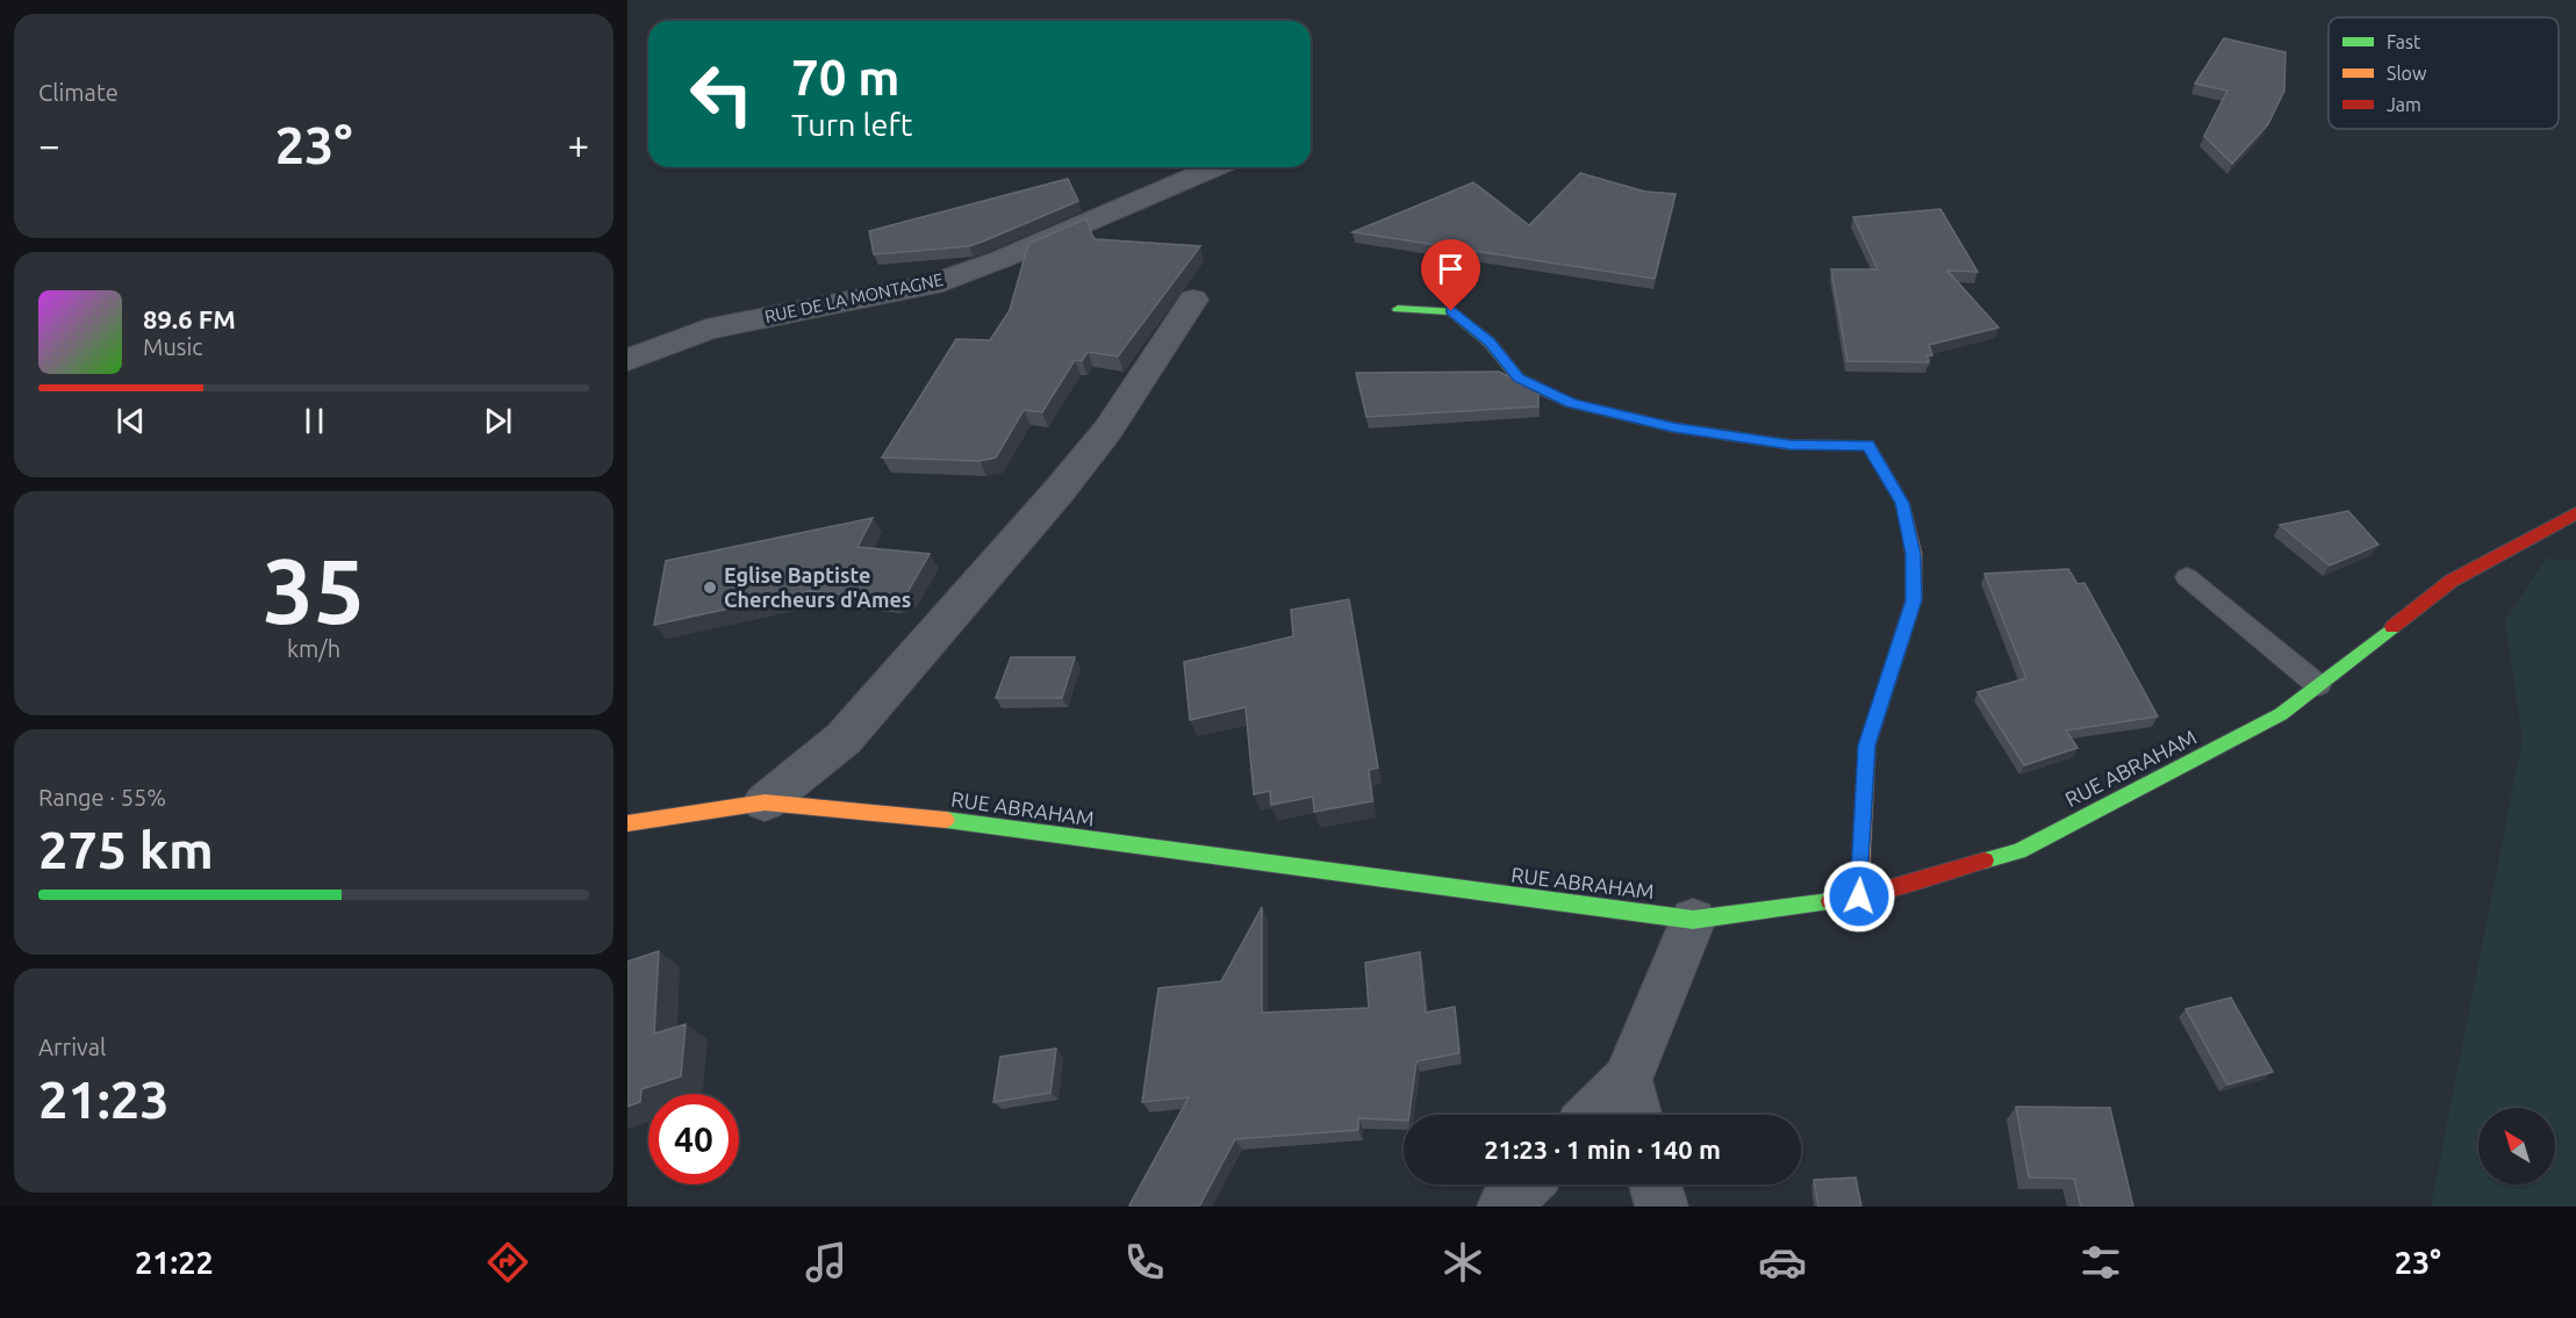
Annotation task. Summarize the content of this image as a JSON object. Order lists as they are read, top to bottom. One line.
{"streets":{"street":["RUE DE LA MONTAGNE","RUE ABRAHAM"]},"places":["Eglise Baptiste Chercheurs d'Ames"],"legend":["Fast","Slow","Jam"],"north":"top left","page":{"tile":["Climate",["35","km/h"],["Range · 55%","275 km"],["Arrival","21:23"]],"turn":["70 m","Turn left"],"heat":["−","23°","+"],"song":["89.6 FM","Music"],"limit":"40","trip":"21:23 · 1 min · 140 m","tabs":["21:22","23°"]}}
